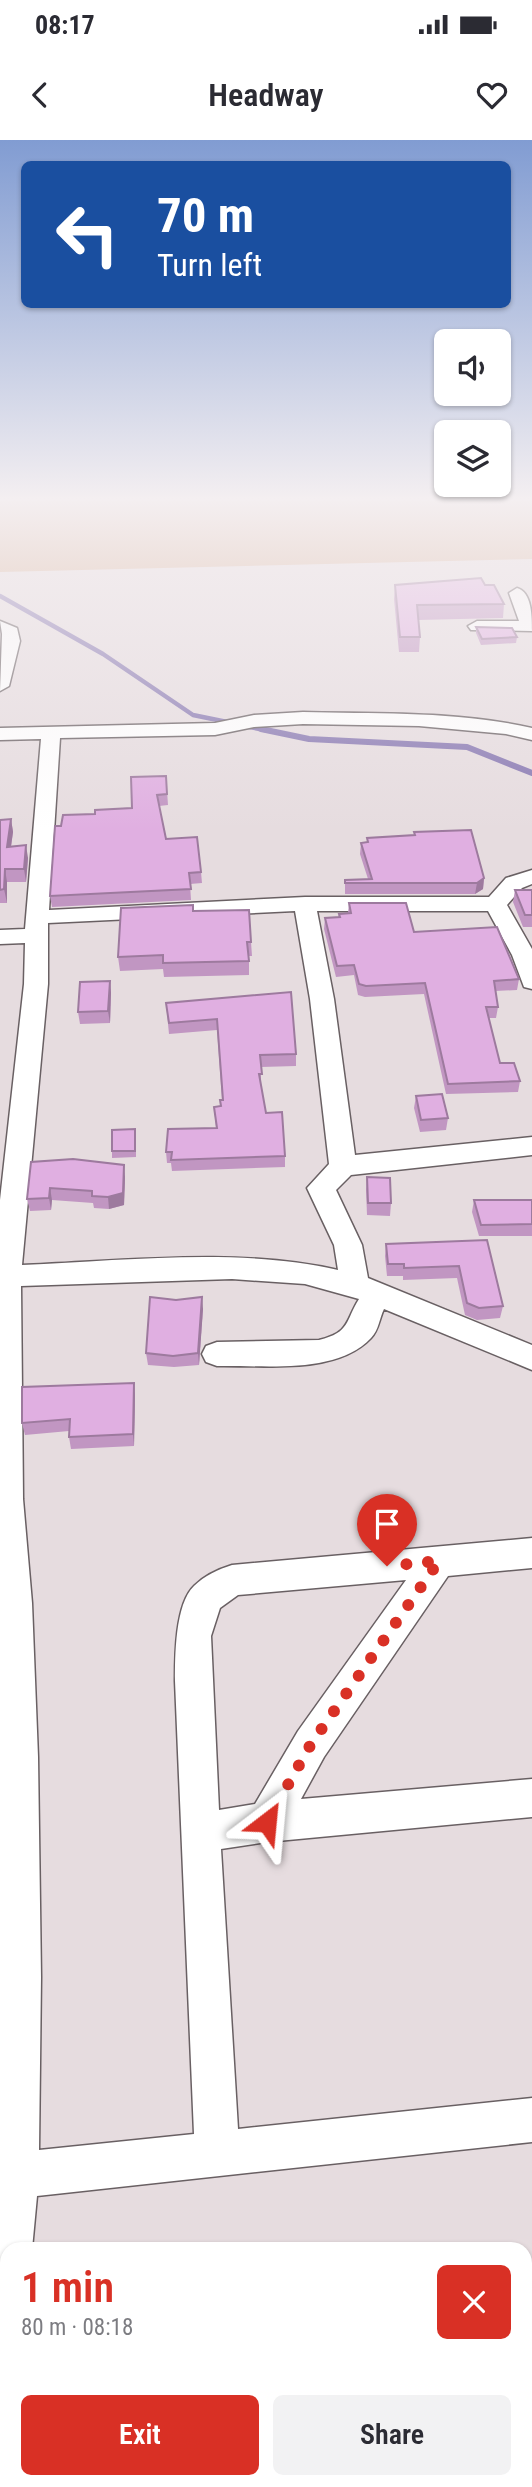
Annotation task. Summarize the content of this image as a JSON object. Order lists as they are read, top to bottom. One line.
{"page":{"status":"08:17","header":"Headway","turn":["70 m","Turn left"],"heading":["1 min","80 m · 08:18"],"buttons":["Exit","Share"]}}
